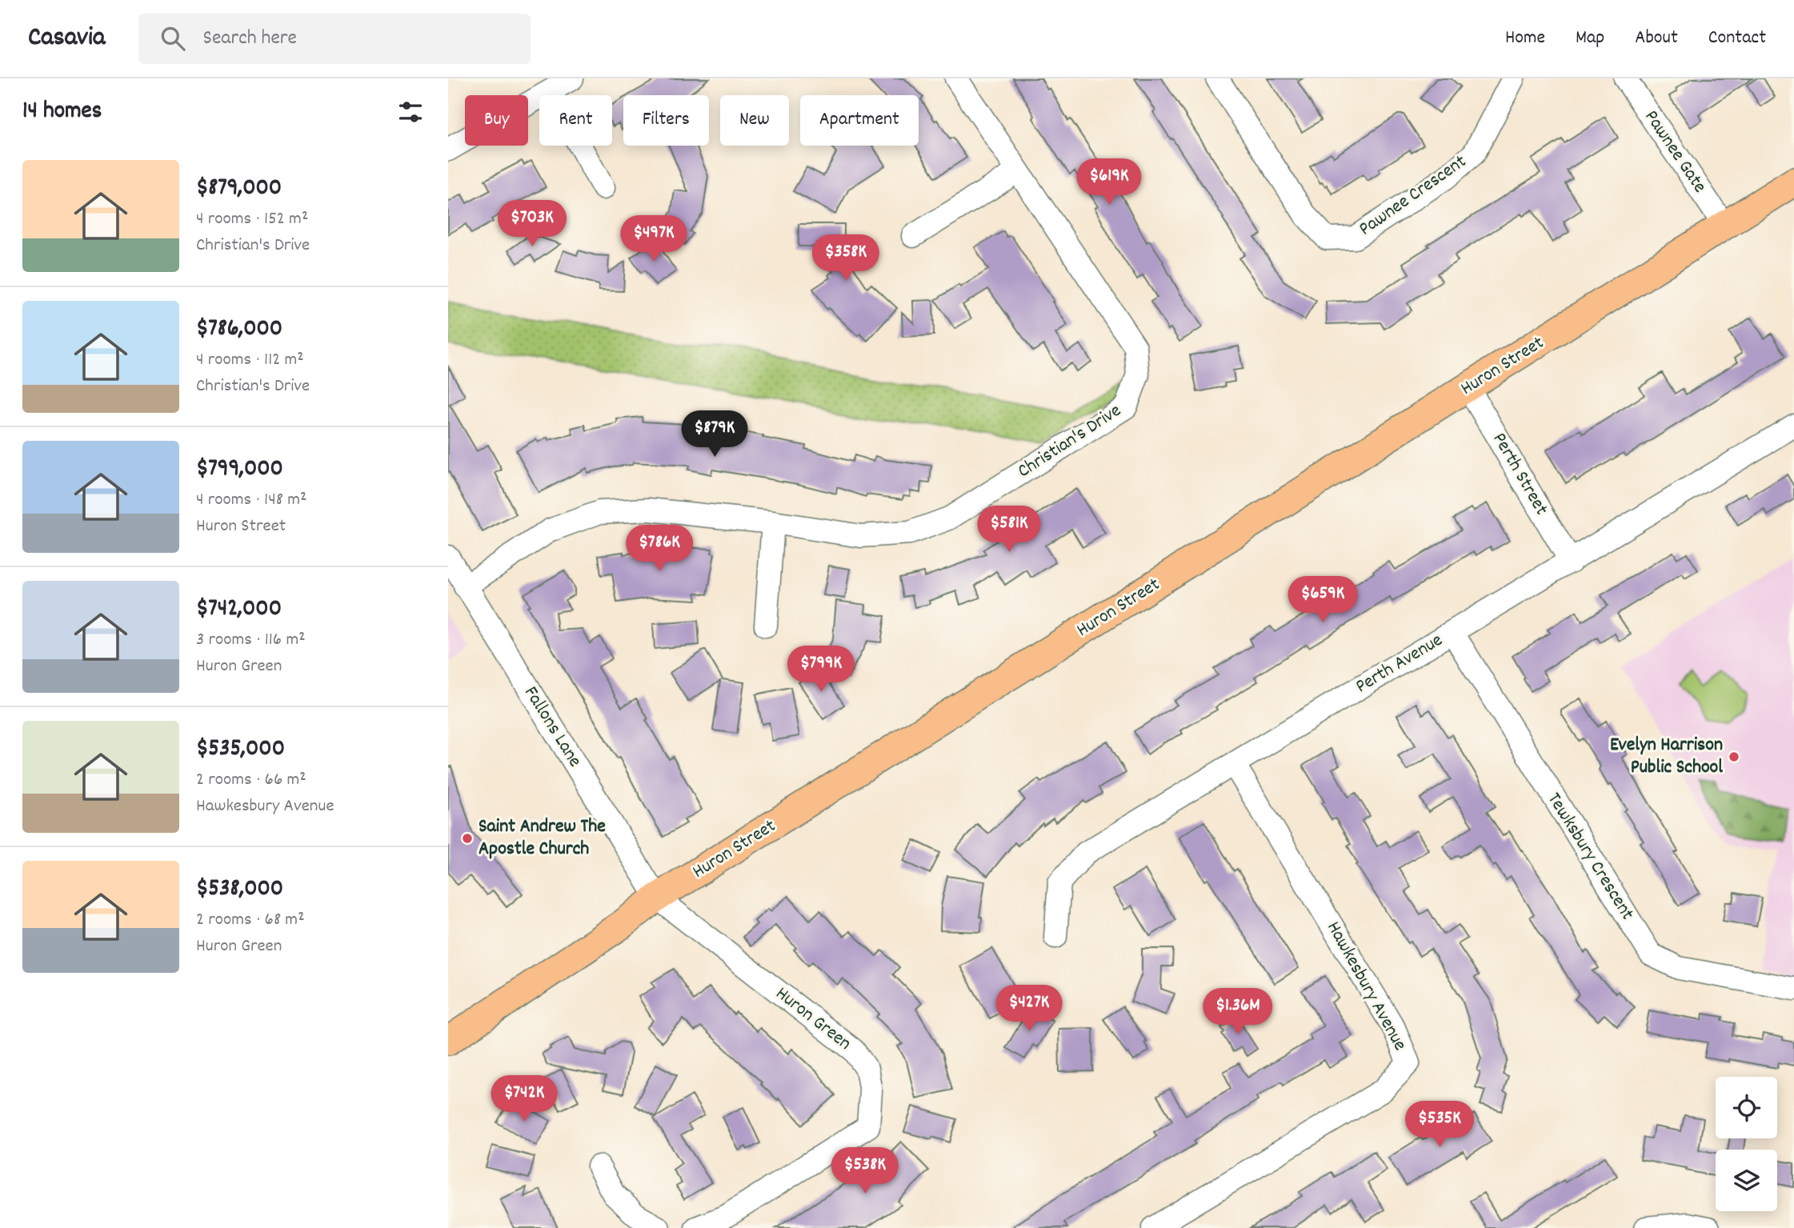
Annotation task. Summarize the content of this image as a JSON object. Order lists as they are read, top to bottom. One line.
{"streets":{"main road":["Huron Street"],"street":["Pawnee Gate","Pawnee Crescent","Christian's Drive","Perth Street","Perth Avenue","Fallons Lane","Tewksbury Crescent","Hawkesbury Avenue","Huron Green"]},"crossings":[["Pawnee Gate","Huron Street"],["Huron Street","Perth Street"],["Huron Street","Fallons Lane"],["Huron Street","Huron Green"],["Christian's Drive","Fallons Lane"],["Perth Street","Perth Avenue"],["Perth Avenue","Tewksbury Crescent"],["Perth Avenue","Hawkesbury Avenue"],["Fallons Lane","Huron Green"]],"places":["Evelyn Harrison Public School","Saint Andrew The Apostle Church"],"page":{"header":"Casavia","search":"Search here","nav":["Home","Map","About","Contact"],"heading":"14 homes","chip":["Buy","Rent","Filters","New","Apartment"],"list":[{"name":"$879,000","note":"4 rooms · 152 m² · Christian's Drive"},{"name":"$786,000","note":"4 rooms · 112 m² · Christian's Drive"},{"name":"$799,000","note":"4 rooms · 148 m² · Huron Street"},{"name":"$742,000","note":"3 rooms · 116 m² · Huron Green"},{"name":"$535,000","note":"2 rooms · 66 m² · Hawkesbury Avenue"},{"name":"$538,000","note":"2 rooms · 68 m² · Huron Green"}],"price":["$619K","$703K","$497K","$358K","$879K","$581K","$786K","$659K","$799K","$427K","$1.36M","$742K","$535K","$538K"]}}
